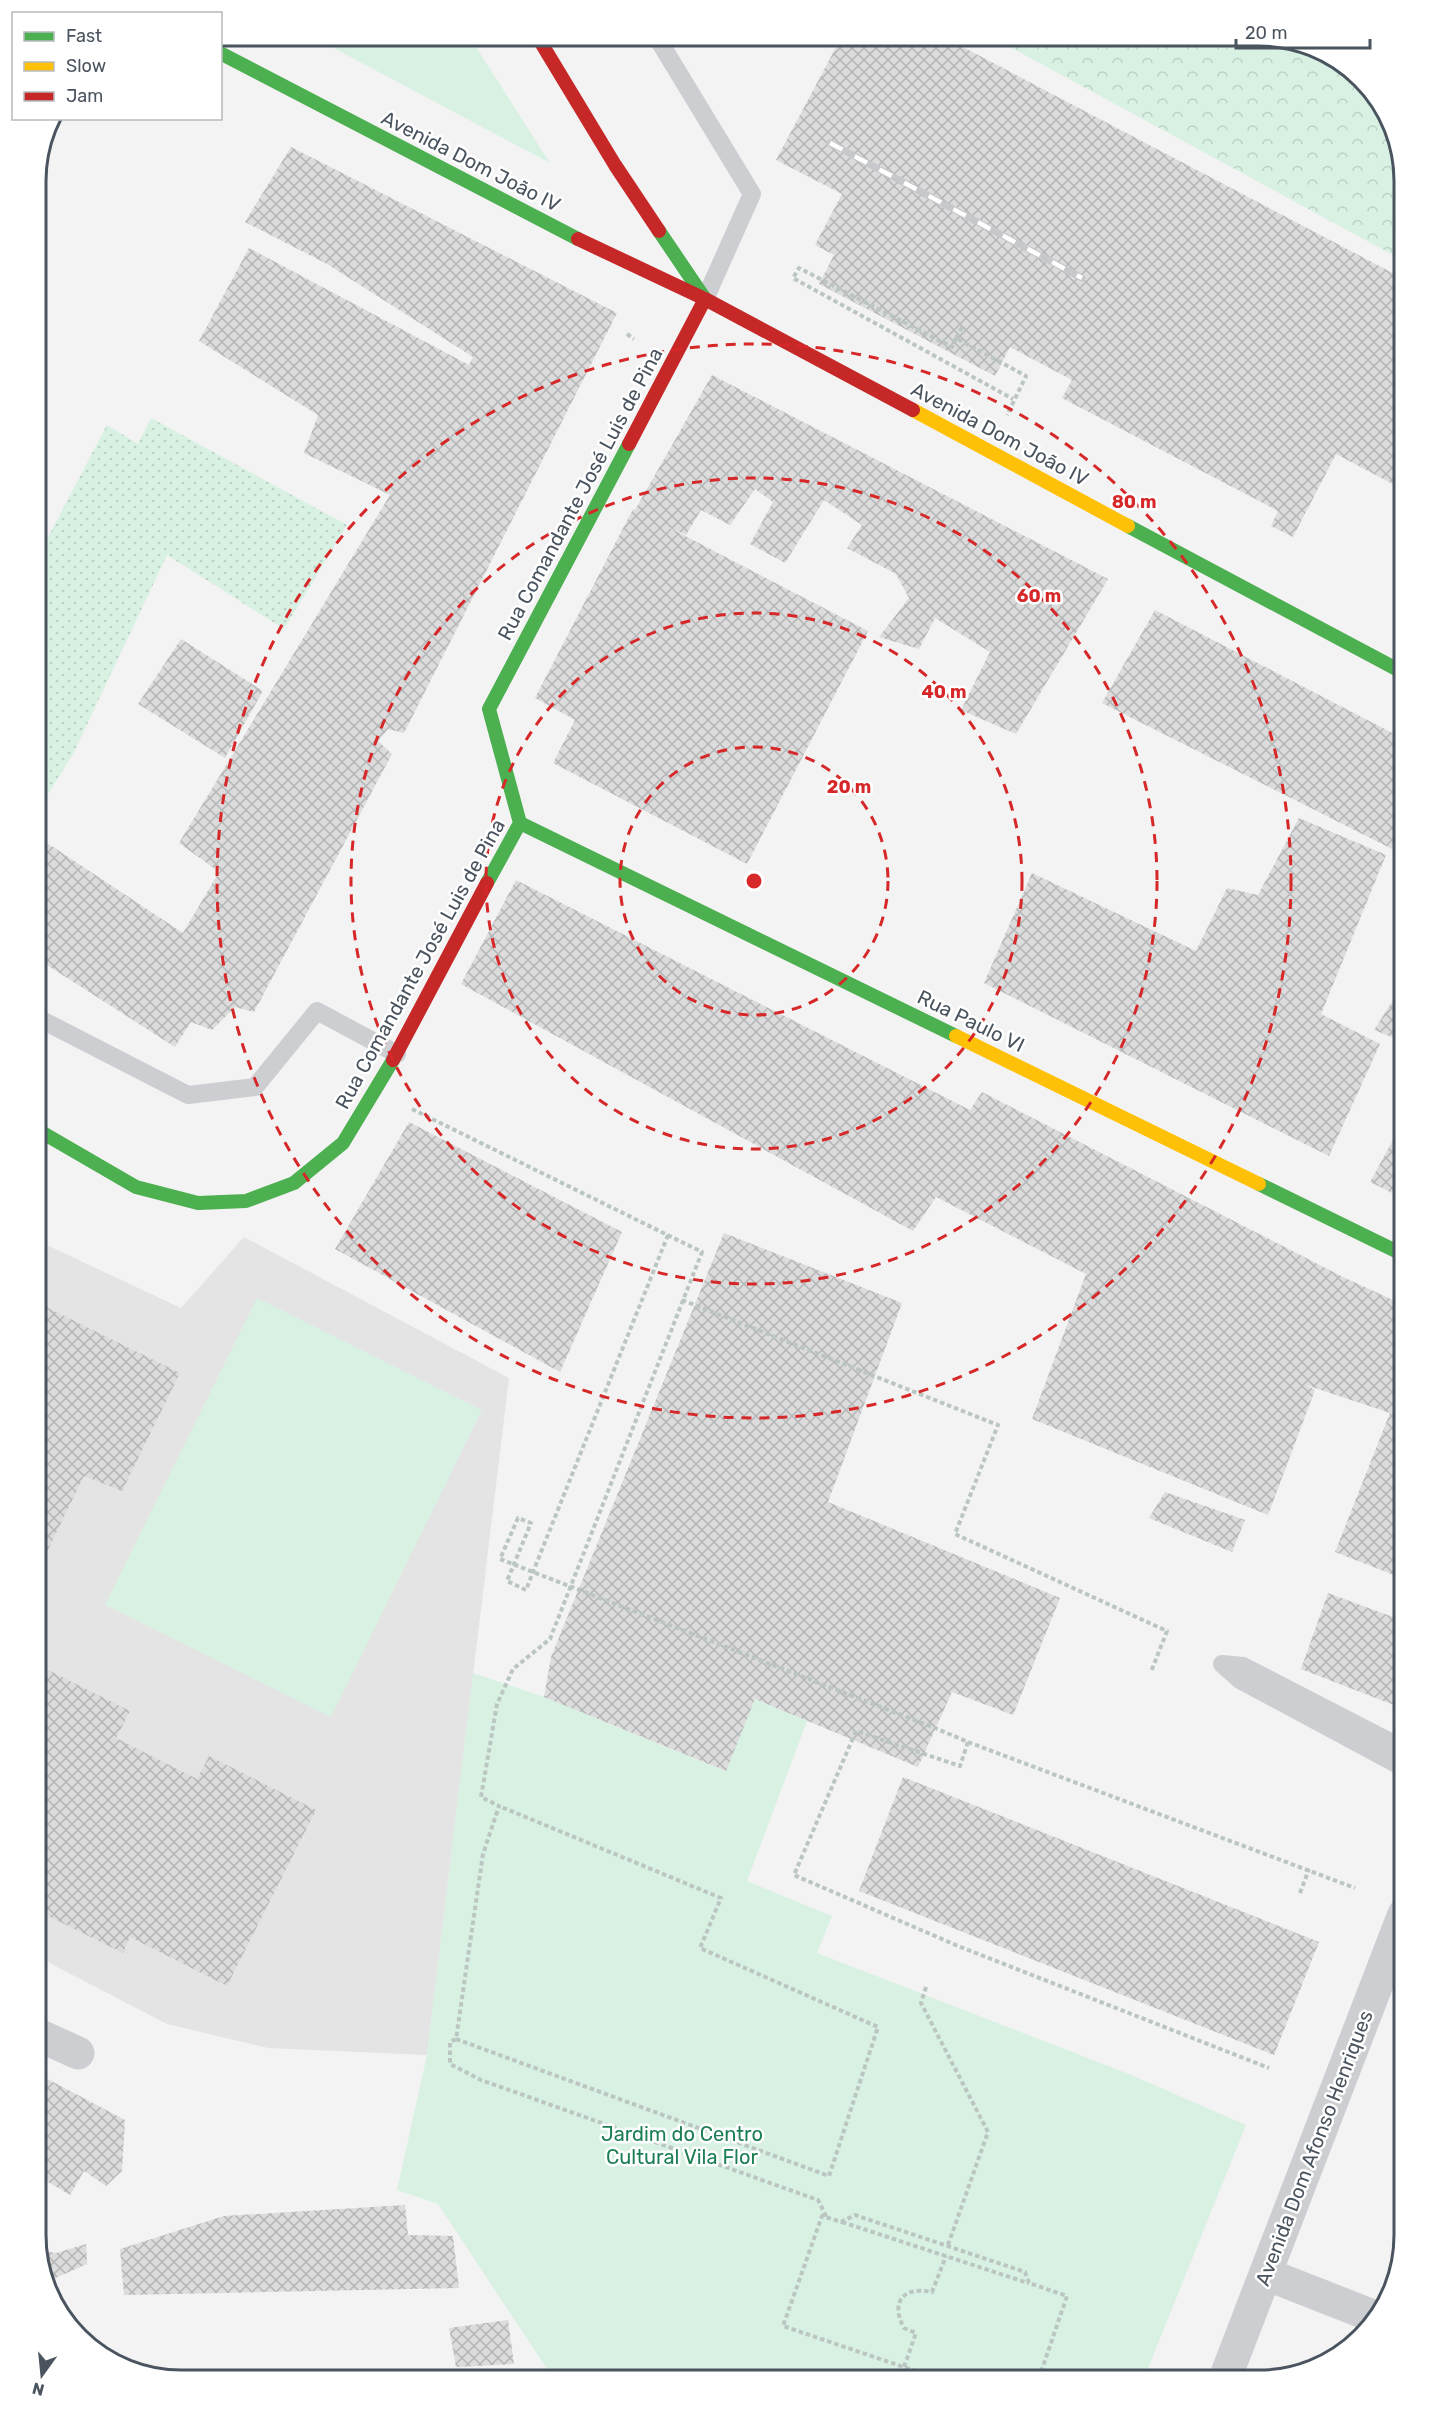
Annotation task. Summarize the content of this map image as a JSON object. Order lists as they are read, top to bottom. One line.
{"streets":{"street":["Avenida Dom João IV","Rua Comandante José Luis de Pina","Rua Paulo VI","Avenida Dom Afonso Henriques"]},"crossings":[["Avenida Dom João IV","Rua Comandante José Luis de Pina"],["Rua Comandante José Luis de Pina","Rua Paulo VI"]],"parks":["Jardim do Centro Cultural Vila Flor"],"legend":["Fast","Slow","Jam"],"scale_bar":"20 m","north":"bottom","rings":["80 m","60 m","40 m","20 m"]}
